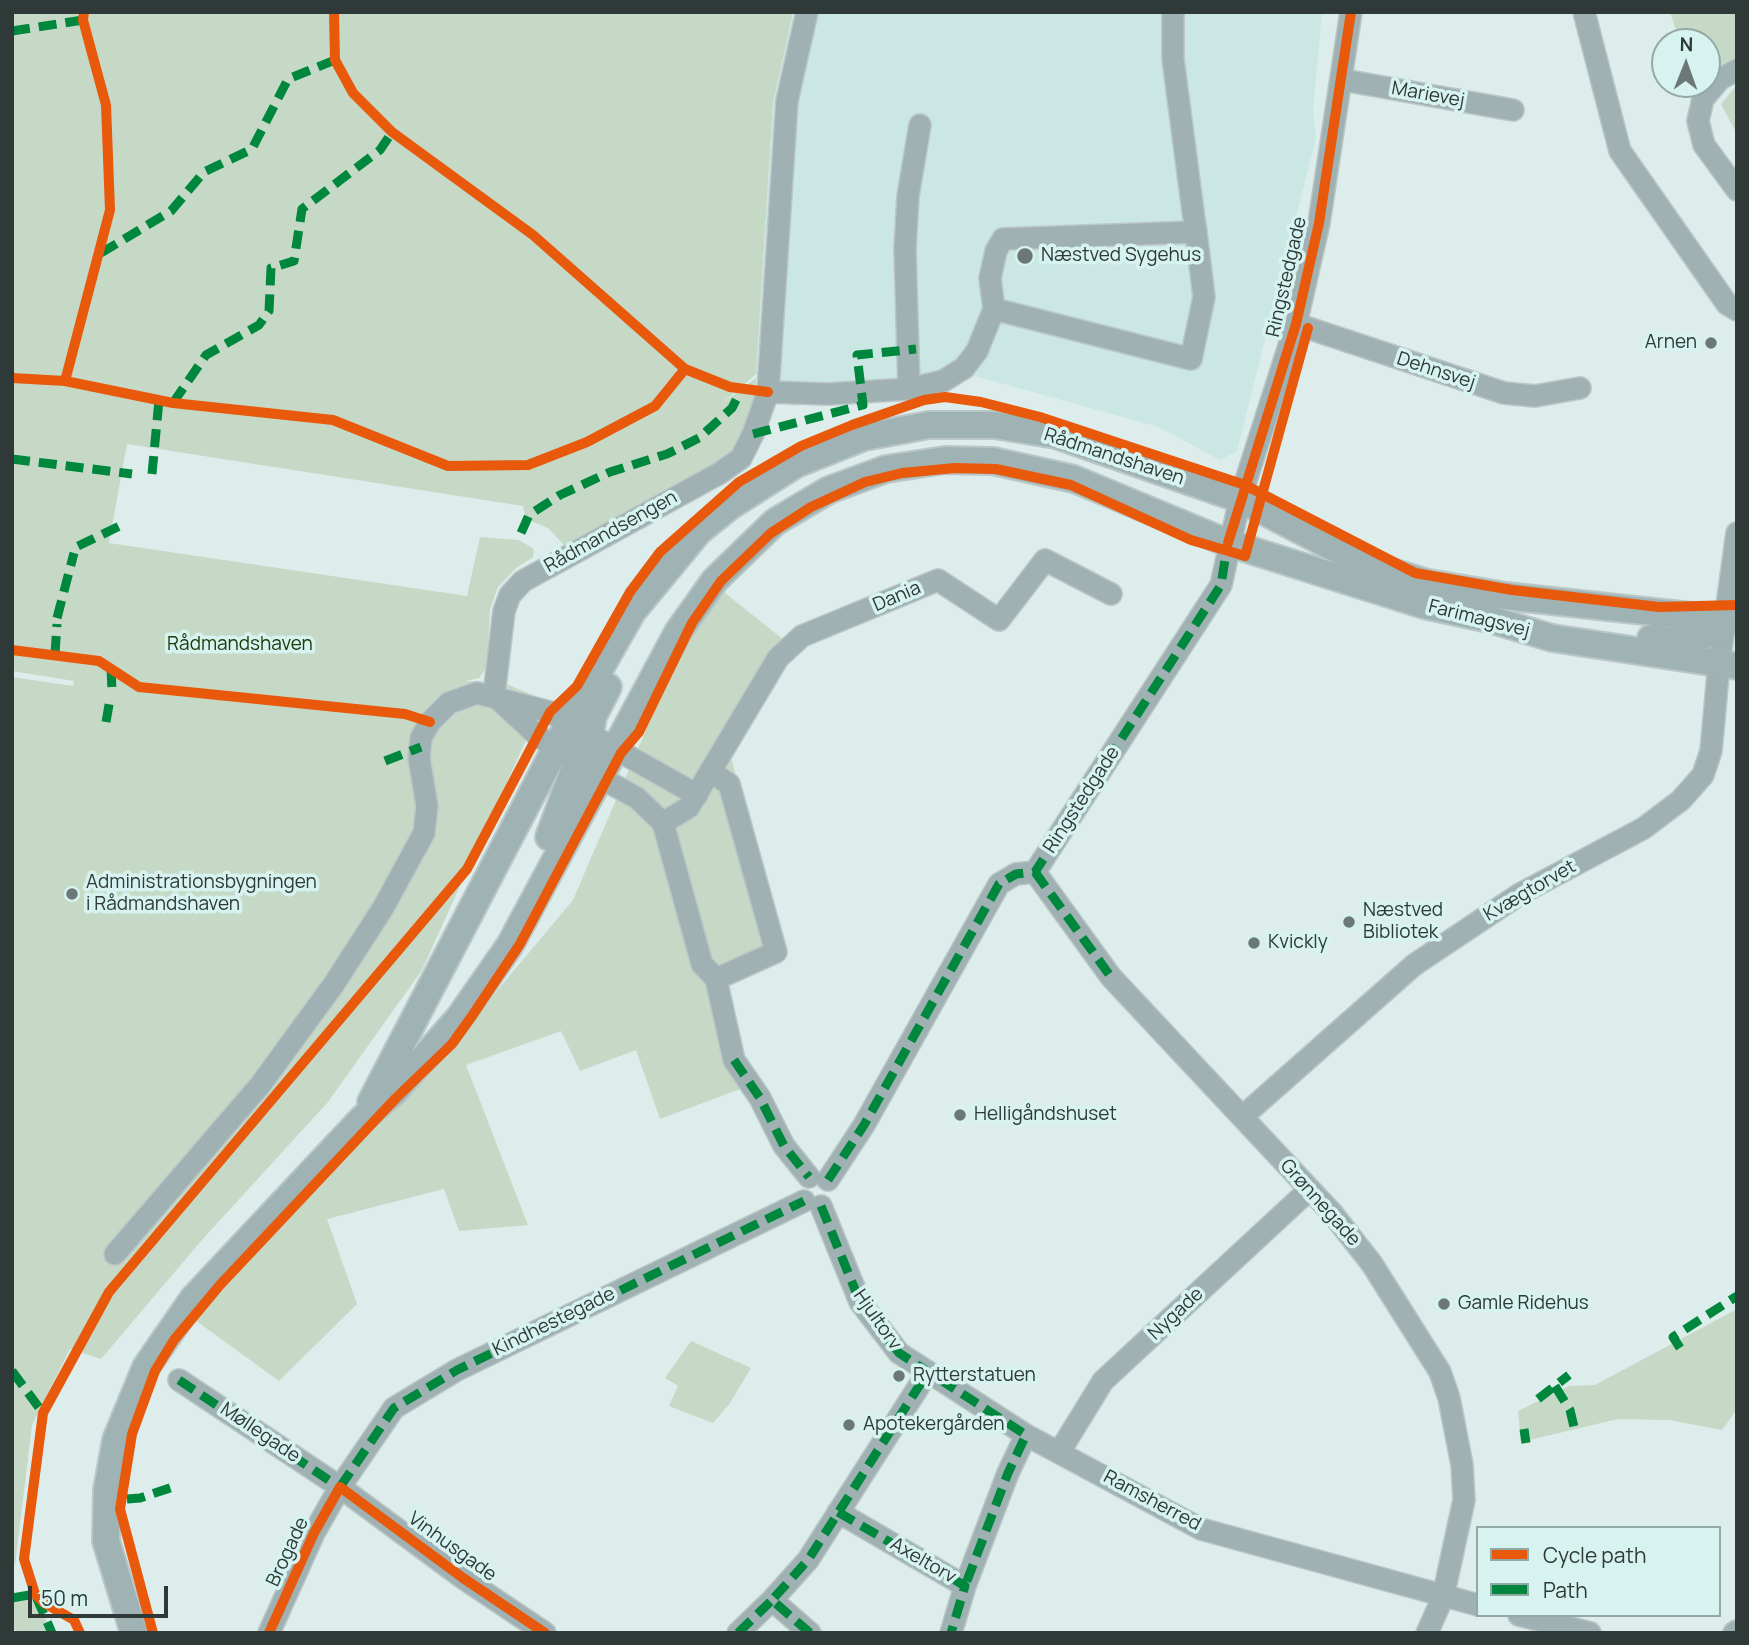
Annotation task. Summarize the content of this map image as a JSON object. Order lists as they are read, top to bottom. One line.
{"streets":{"main road":["Rådmandshaven","Farimagsvej"],"street":["Marievej","Ringstedgade","Dehnsvej","Rådmandsengen","Dania","Kvægtorvet","Grønnegade","Nygade","Hjultorv","Kindhestegade","Møllegade","Ramsherred","Vinhusgade","Brogade","Axeltorv"]},"crossings":[["Marievej","Ringstedgade"],["Ringstedgade","Dehnsvej"],["Ringstedgade","Rådmandshaven"],["Ringstedgade","Farimagsvej"],["Ringstedgade","Grønnegade"],["Rådmandshaven","Farimagsvej"],["Farimagsvej","Kvægtorvet"],["Kvægtorvet","Grønnegade"],["Grønnegade","Nygade"],["Grønnegade","Ramsherred"],["Nygade","Ramsherred"],["Hjultorv","Kindhestegade"],["Hjultorv","Ramsherred"],["Kindhestegade","Møllegade"],["Kindhestegade","Vinhusgade"],["Kindhestegade","Brogade"],["Møllegade","Vinhusgade"],["Møllegade","Brogade"],["Vinhusgade","Brogade"]],"parks":["Rådmandshaven"],"places":["Næstved Sygehus","Arnen","Administrationsbygningen i Rådmandshaven","Næstved Bibliotek","Kvickly","Helligåndshuset","Gamle Ridehus","Rytterstatuen","Apotekergården"],"legend":["Cycle path","Path"],"scale_bar":"50 m","north":"top"}
